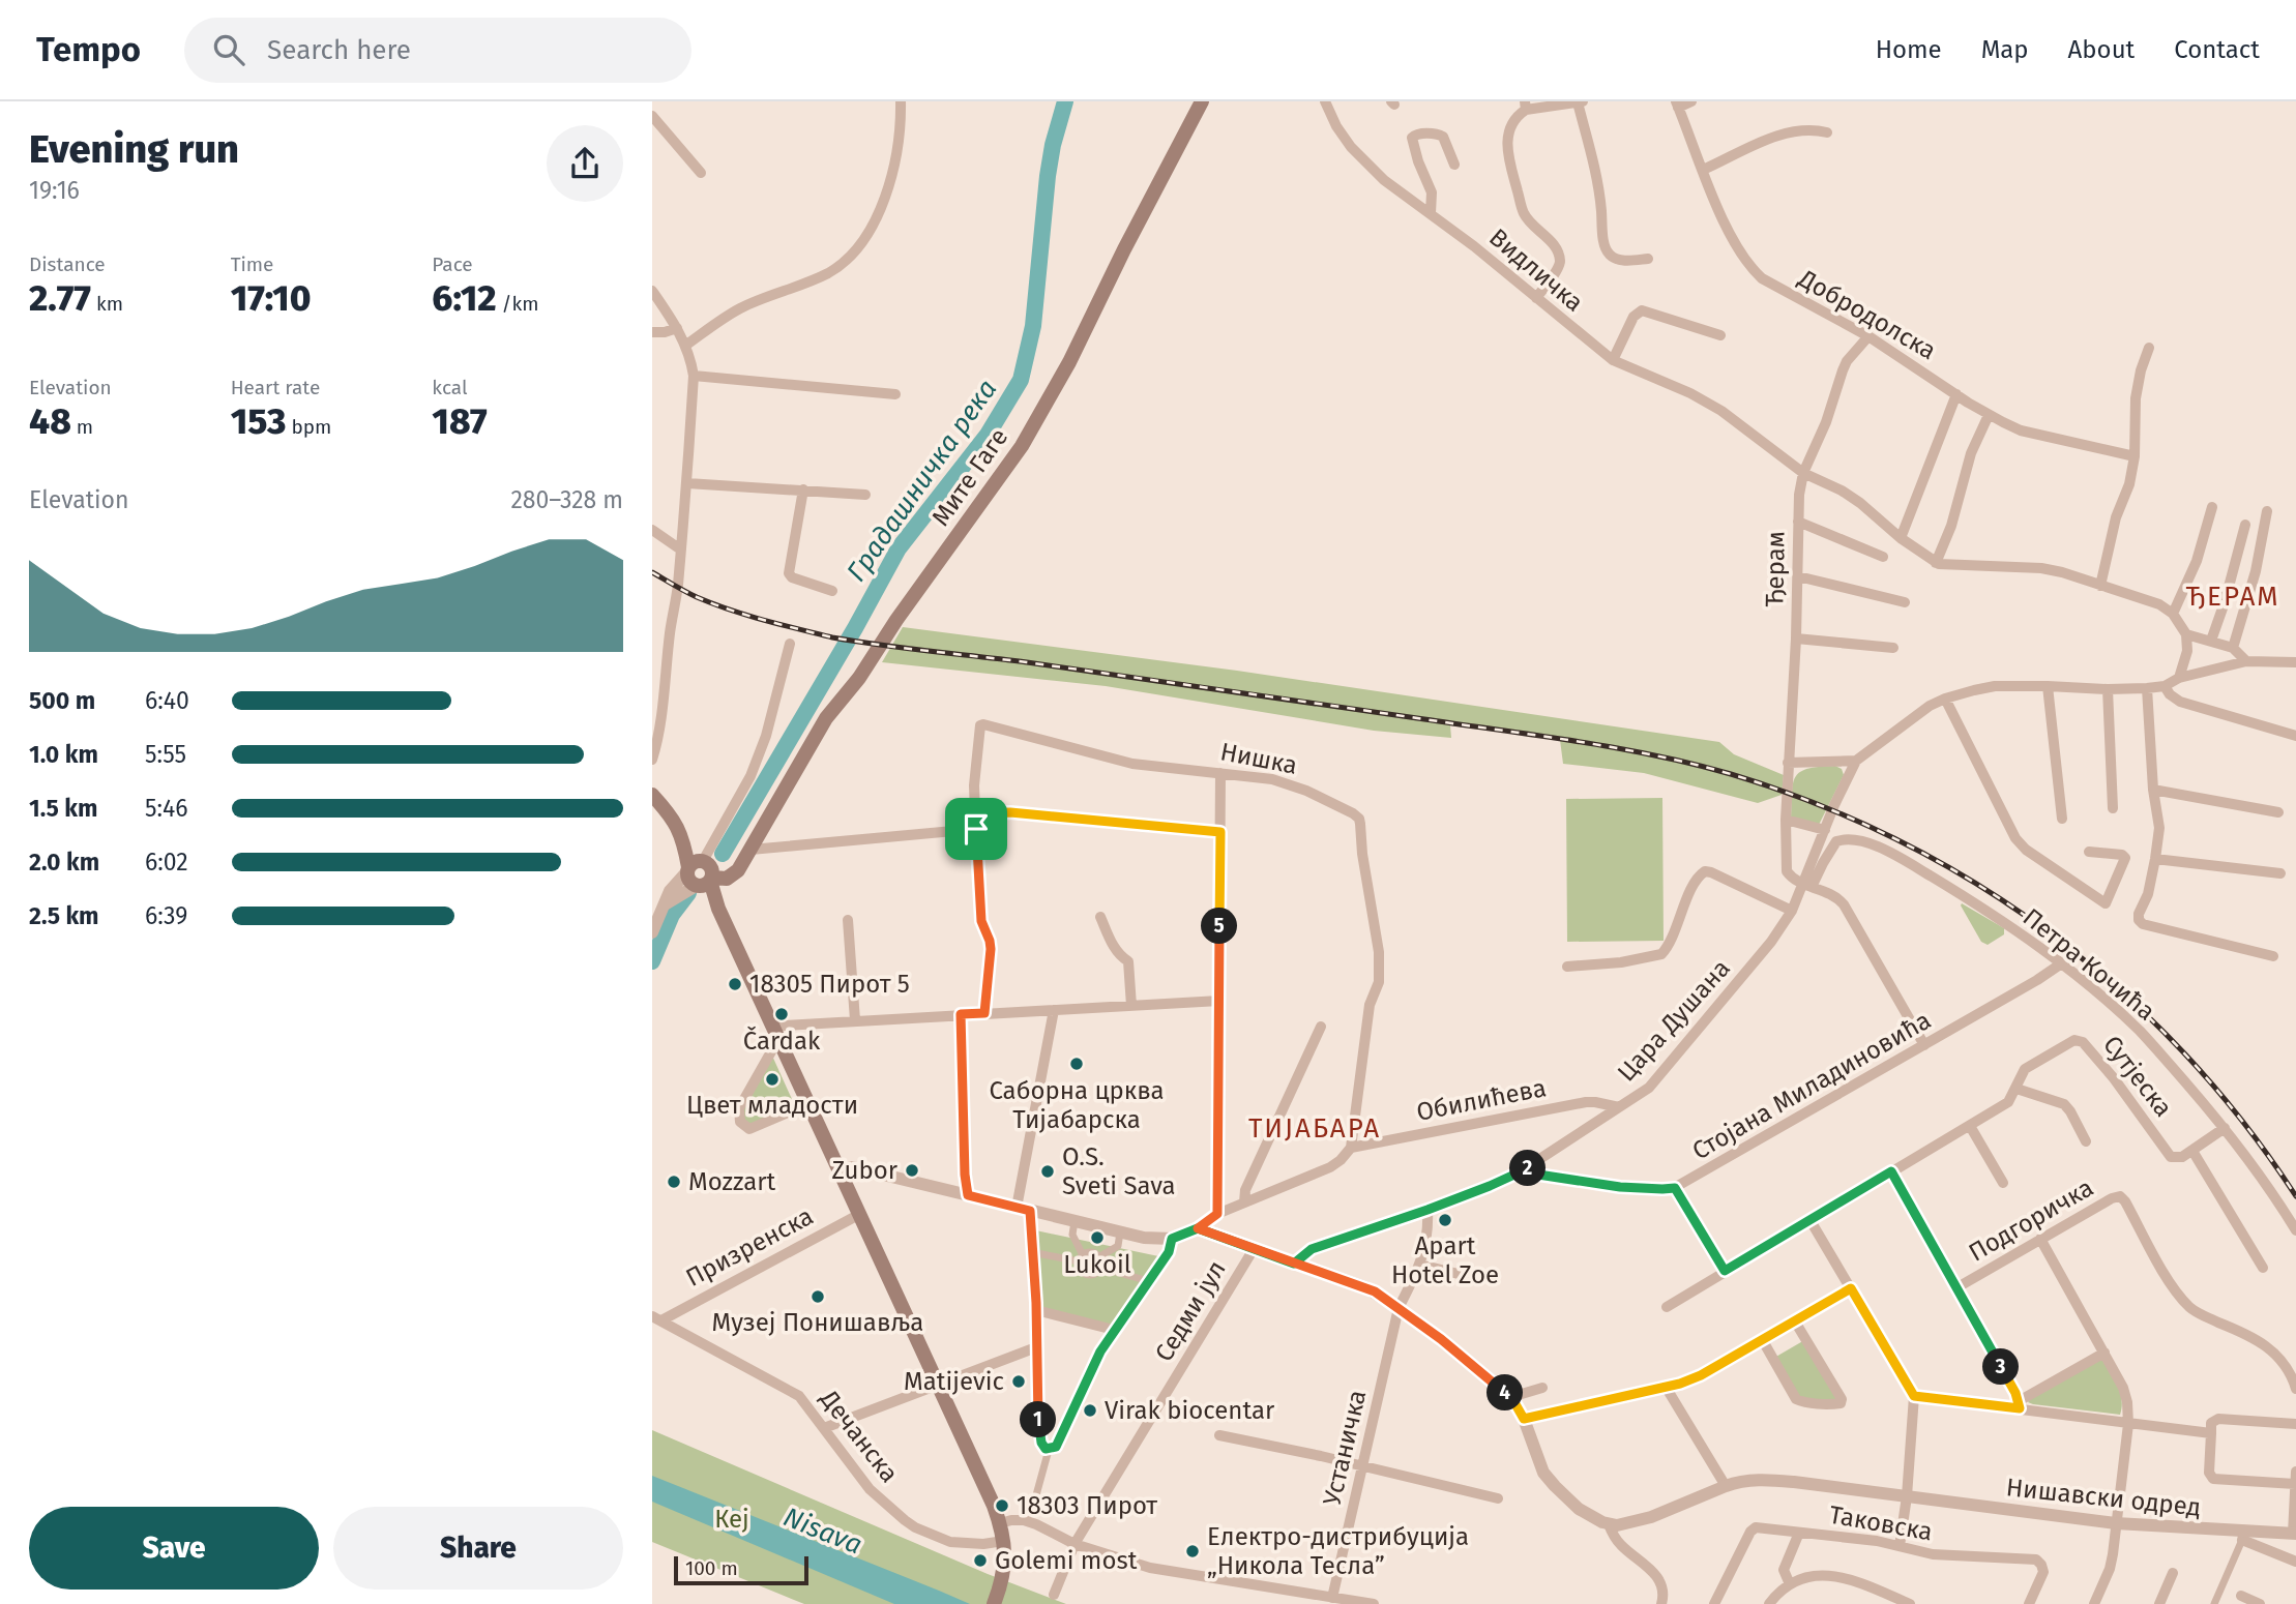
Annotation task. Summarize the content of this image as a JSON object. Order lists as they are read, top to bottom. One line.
{"streets":{"main road":["Мите Гаге"],"street":["Видличка","Добродолска","Ђерам","Нишка","Петра Кочића","Цара Душана","Сутјеска","Стојана Миладиновића","Обилићева","Подгоричка","Призренска","Седми јул","Дечанска","Устаничка","Нишавски одред","Таковска"]},"crossings":[["Видличка","Ђерам"],["Добродолска","Ђерам"],["Нишка","Обилићева"],["Петра Кочића","Цара Душана"],["Петра Кочића","Стојана Миладиновића"],["Цара Душана","Стојана Миладиновића"],["Цара Душана","Обилићева"],["Цара Душана","Устаничка"],["Призренска","Дечанска"]],"districts":["ЂЕРАМ","ТИЈАБАРА"],"water":["Градашничка река","Nisava"],"parks":["Кеј"],"places":["18305 Пирот 5","Čardak","Саборна црква Тијабарска","Цвет младости","Zubor","O.S. Sveti Sava","Mozzart","Apart Hotel Zoe","Lukoil","Музеј Понишавља","Matijevic","Virak biocentar","18303 Пирот","Електро-дистрибуција „Никола Тесла”","Golemi most"],"scale_bar":"100 m","page":{"header":"Tempo","search":"Search here","nav":["Home","Map","About","Contact"],"heading":["Evening run","19:16"],"stats":[["Distance","2.77 km"],["Time","17:10"],["Pace","6:12 /km"],["Elevation","48 m"],["Heart rate","153 bpm"],["kcal","187"]],"chart":["Elevation","280–328 m"],"list":[{"name":"500 m","note":"6:40"},{"name":"1.0 km","note":"5:55"},{"name":"1.5 km","note":"5:46"},{"name":"2.0 km","note":"6:02"},{"name":"2.5 km","note":"6:39"}],"pins":["5","2","3","4","1"],"buttons":["Save","Share"],"scale":"100 m"}}
